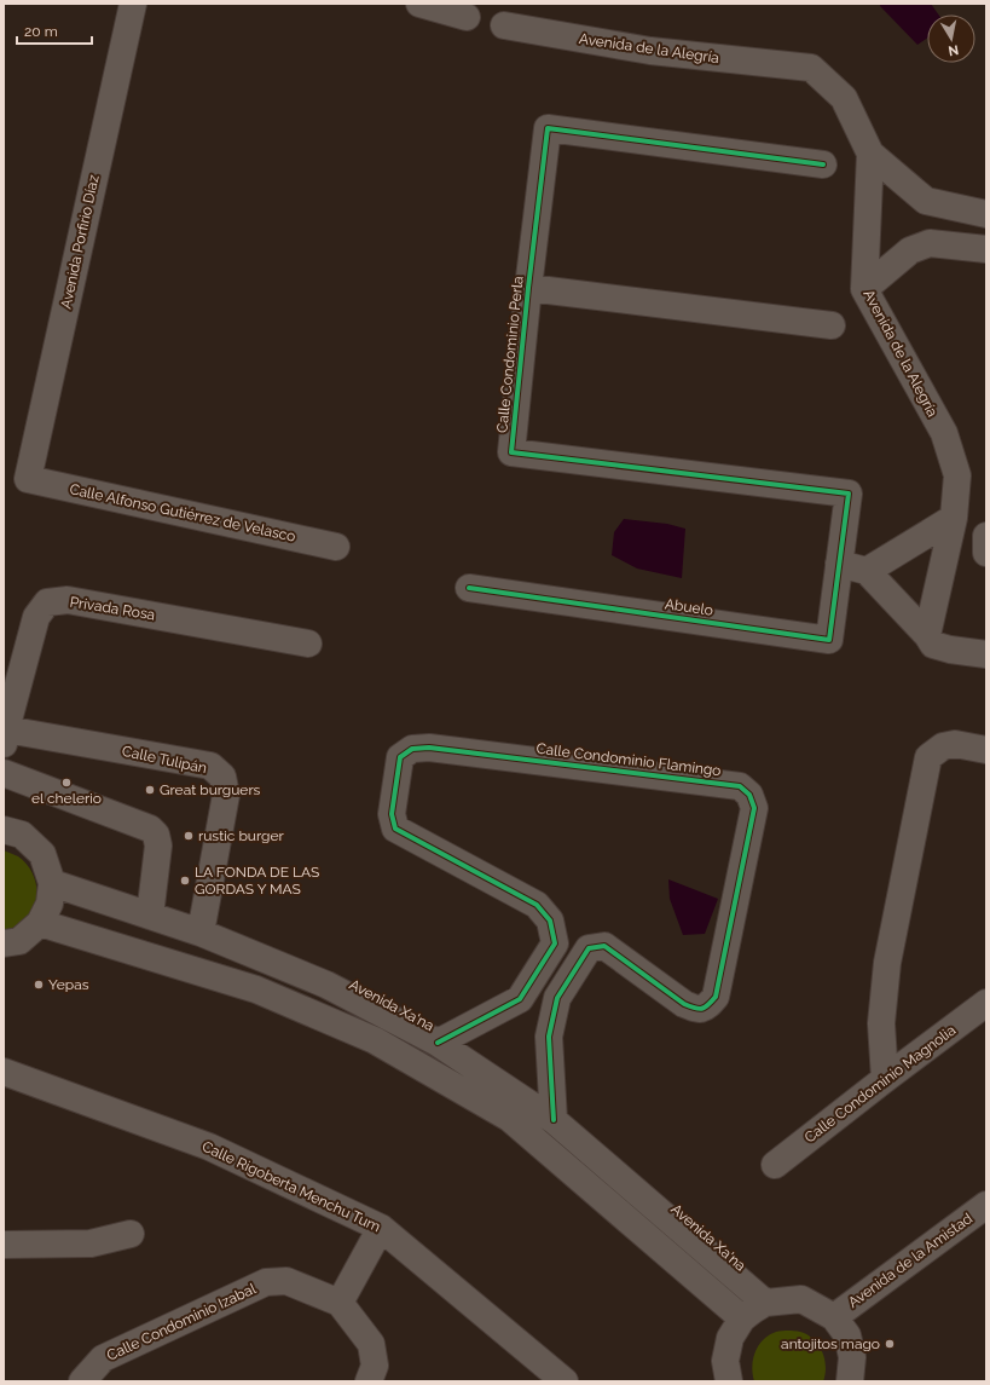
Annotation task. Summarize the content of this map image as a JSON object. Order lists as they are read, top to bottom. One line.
{"streets":{"street":["Avenida de la Alegría","Avenida Porfirio Díaz","Calle Condominio Perla","Calle Alfonso Gutiérrez de Velasco","Abuelo","Privada Rosa","Calle Tulipán","Calle Condominio Flamingo","Avenida Xa'na","Calle Condominio Magnolia","Calle Rigoberta Menchu Tum","Avenida de la Amistad","Calle Condominio Izabal"]},"crossings":[["Avenida Porfirio Díaz","Calle Alfonso Gutiérrez de Velasco"],["Calle Condominio Perla","Abuelo"],["Privada Rosa","Calle Tulipán"],["Calle Tulipán","Avenida Xa'na"]],"places":["el chelerio","Great burguers","rustic burger","LA FONDA DE LAS GORDAS Y MAS","Yepas","antojitos mago"],"scale_bar":"20 m","north":"bottom"}
